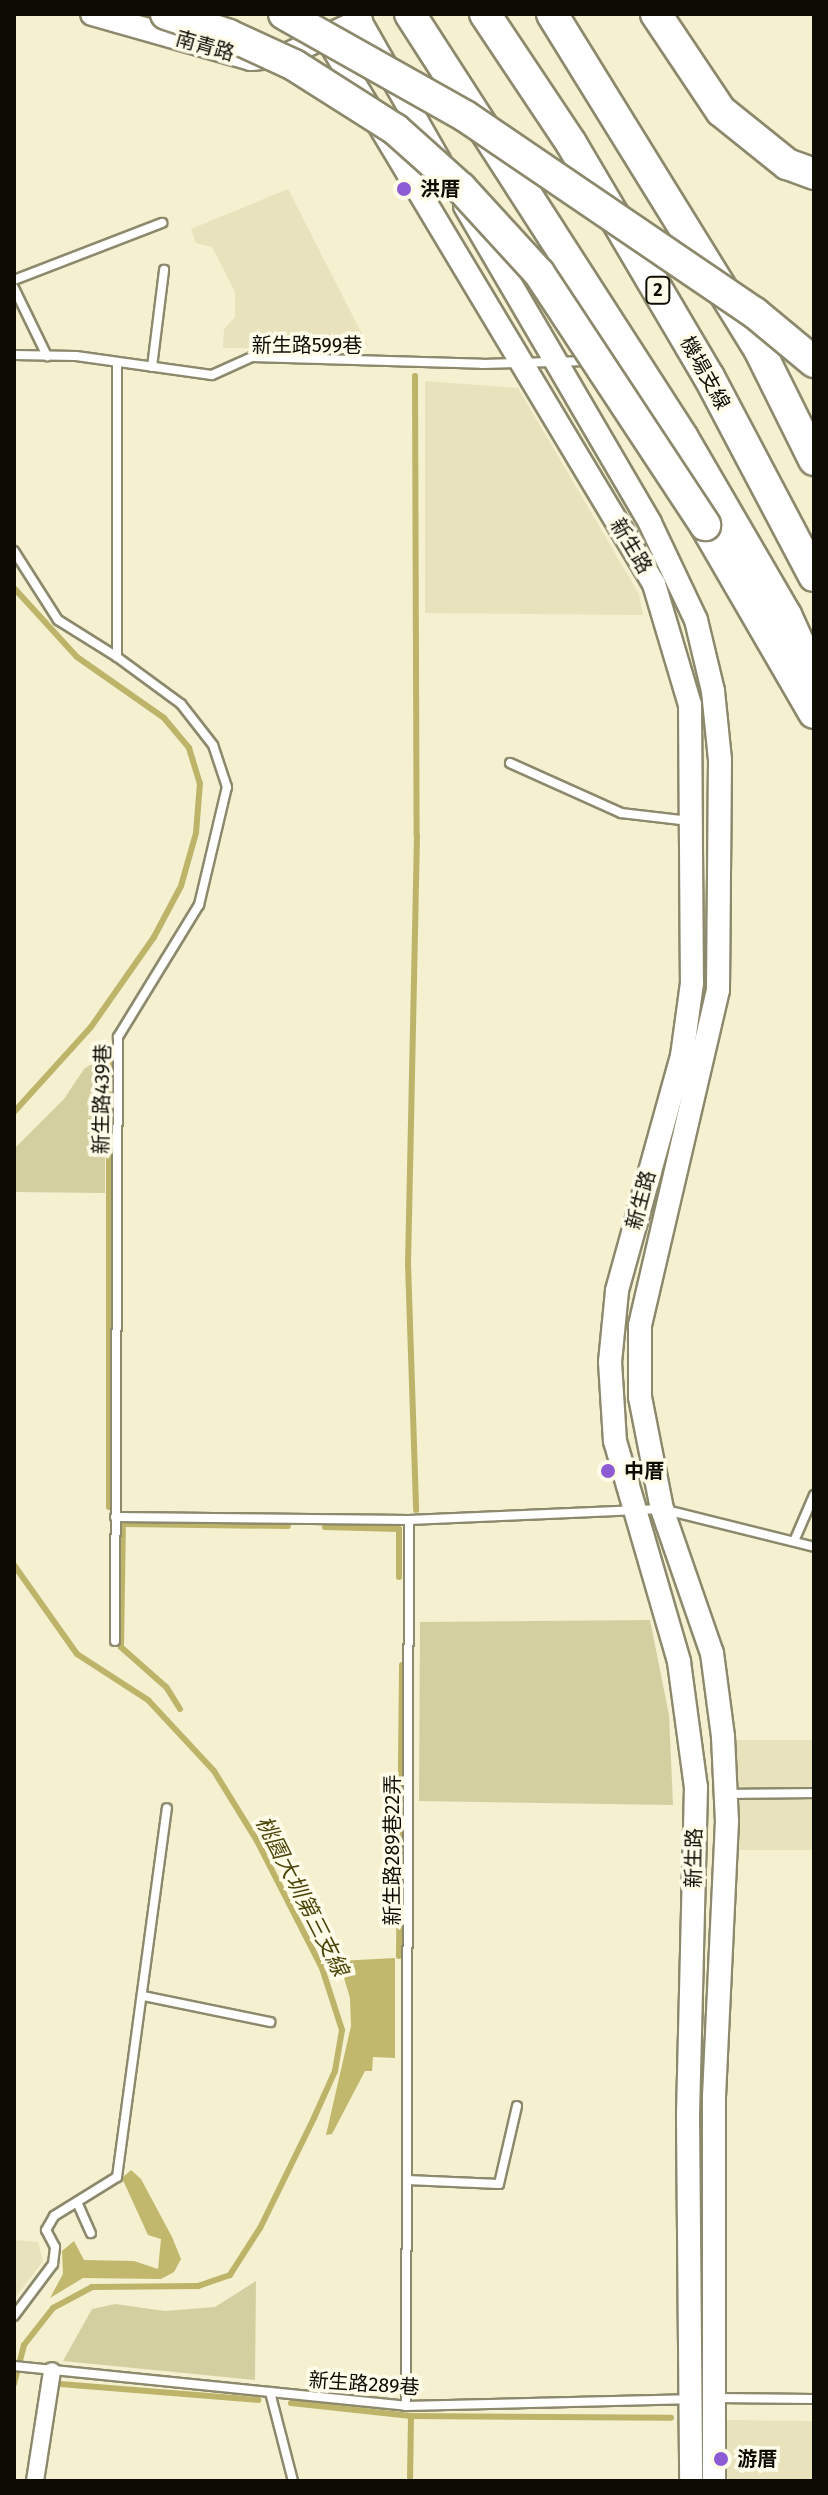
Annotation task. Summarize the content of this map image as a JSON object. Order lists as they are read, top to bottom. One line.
{"streets":{"highway":["2","機場支線"],"main road":["南青路","新生路"],"lane":["新生路599巷","新生路439巷","新生路289巷22弄","新生路289巷"]},"crossings":[["南青路","新生路"],["新生路599巷","新生路"],["新生路","新生路289巷"],["新生路289巷22弄","新生路289巷"]],"water":["桃園大圳第三支線"],"places":["洪厝","中厝","游厝"]}
